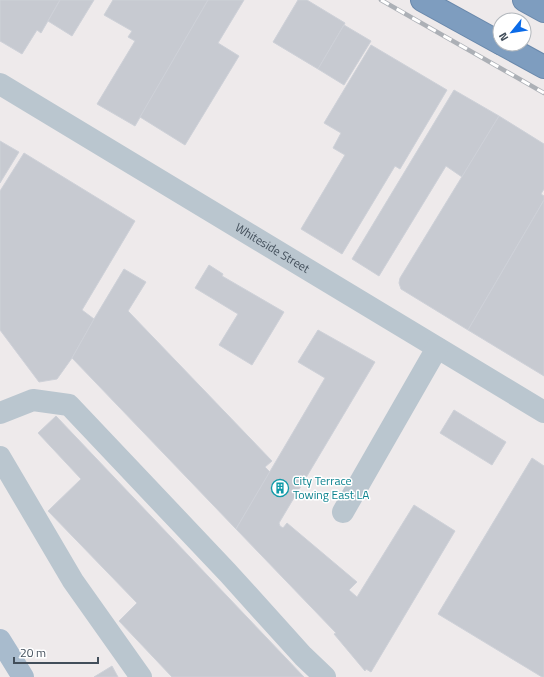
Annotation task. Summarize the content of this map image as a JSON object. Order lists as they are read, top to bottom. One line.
{"streets":{"street":["Whiteside Street"]},"places":{"building":["City Terrace Towing East LA"]},"scale_bar":"20 m","north":"bottom left"}
